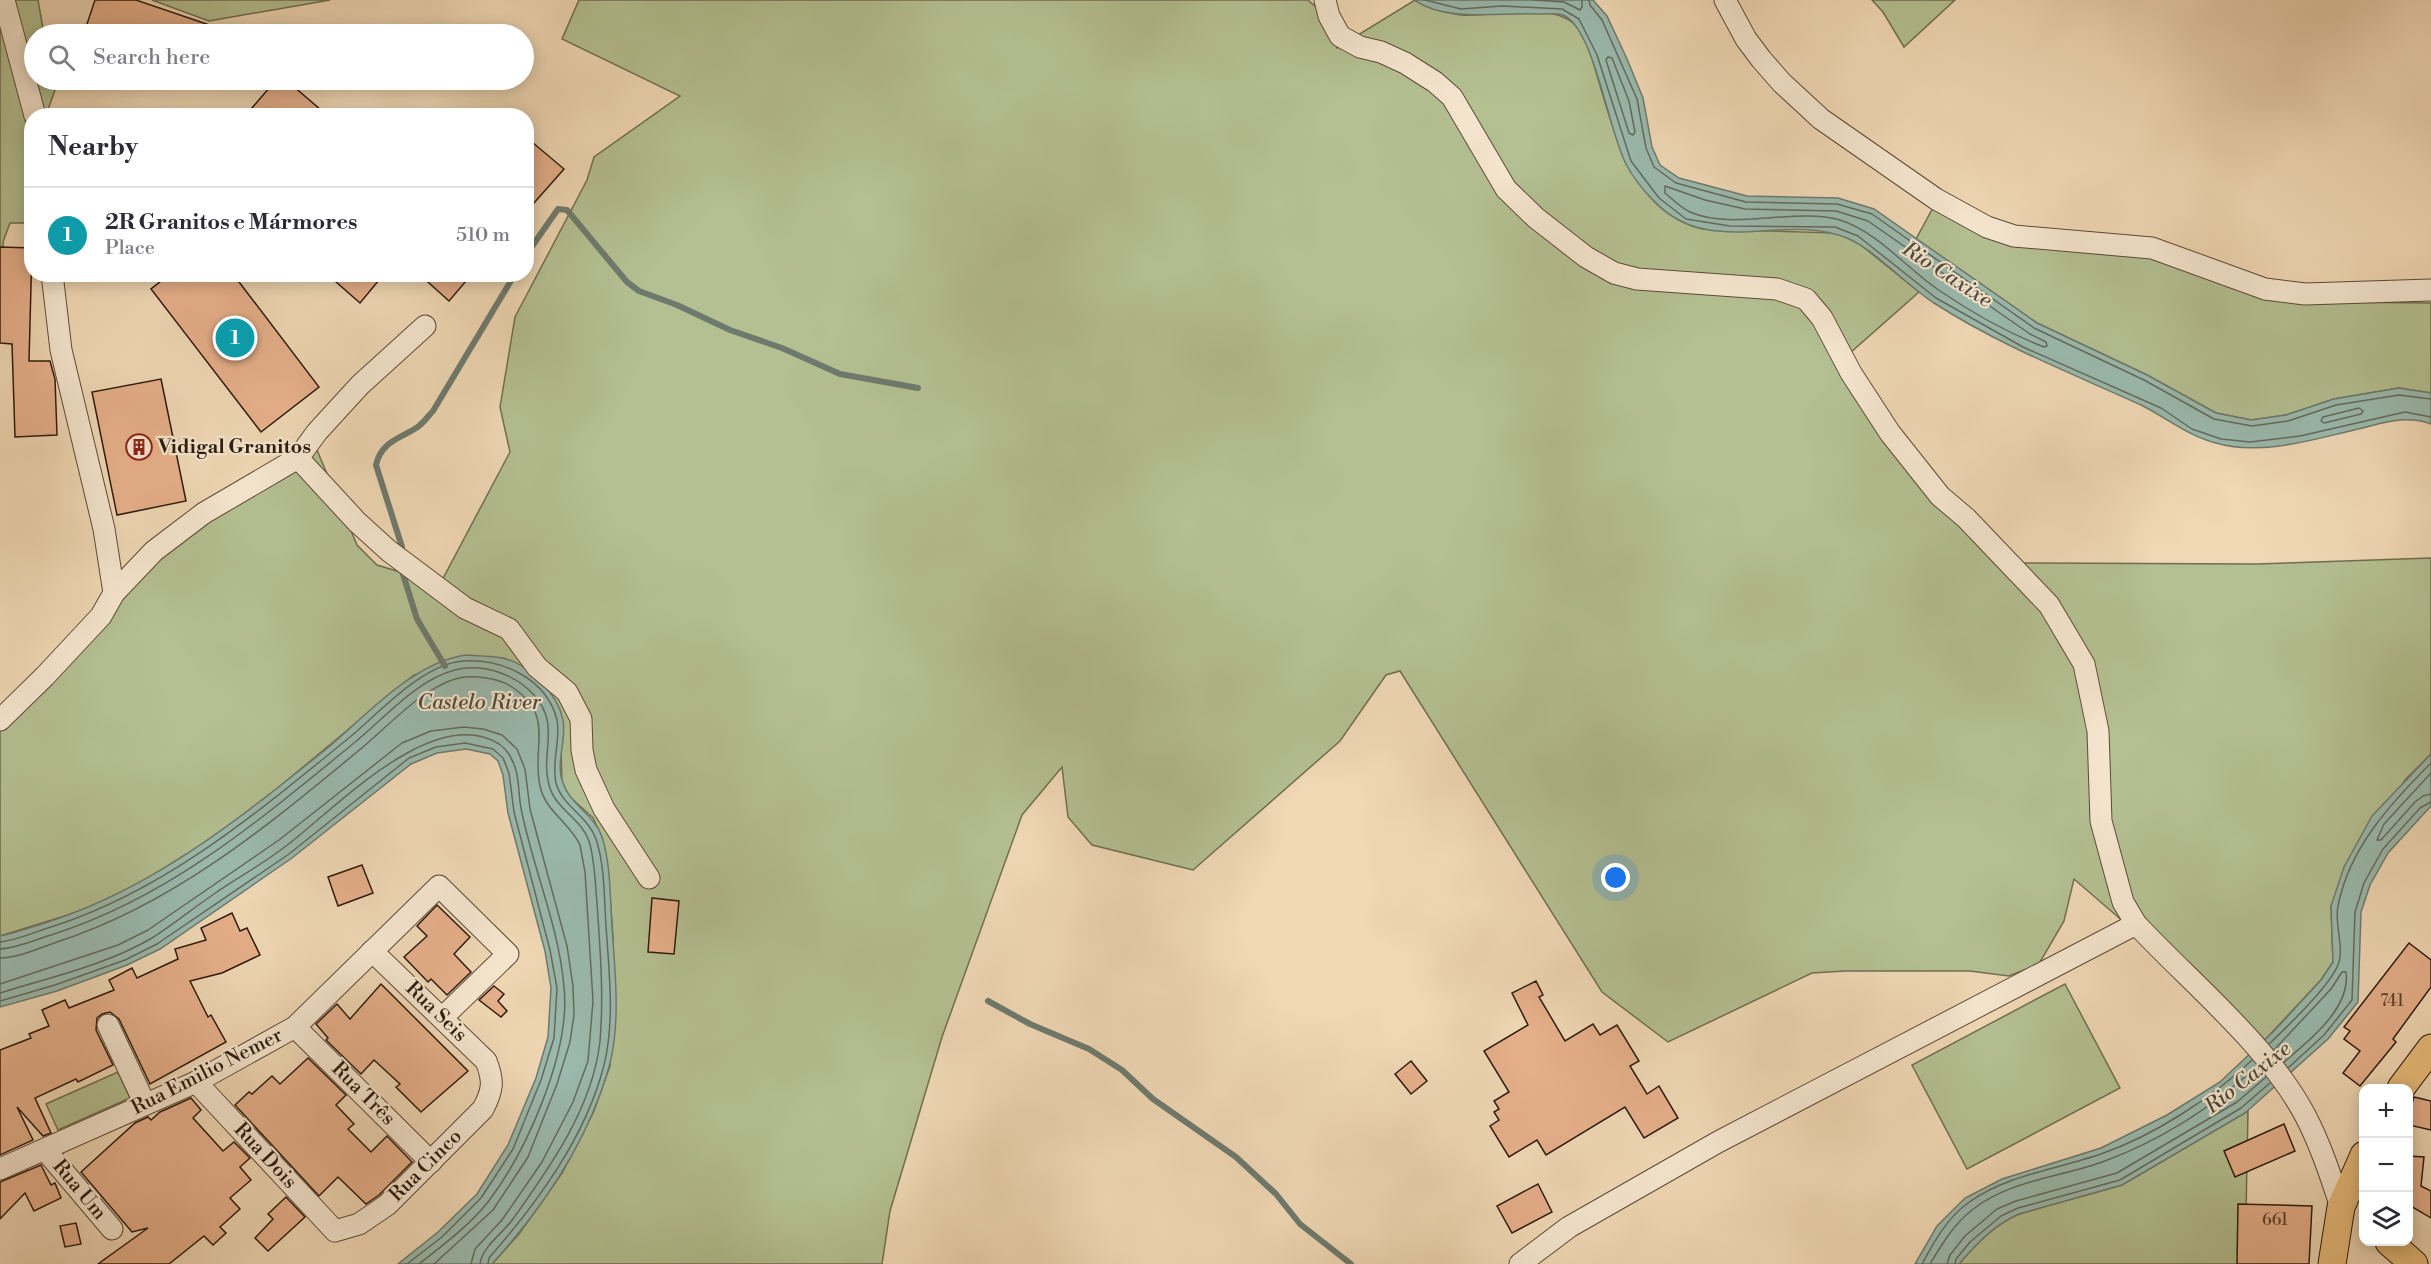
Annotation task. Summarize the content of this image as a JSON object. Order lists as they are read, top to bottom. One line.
{"streets":{"street":["Rua Seis","Rua Emilio Nemer","Rua Três","Rua Dois","Rua Cinco","Rua Um"]},"crossings":[["Rua Seis","Rua Emilio Nemer"],["Rua Seis","Rua Cinco"],["Rua Emilio Nemer","Rua Três"],["Rua Emilio Nemer","Rua Dois"],["Rua Emilio Nemer","Rua Um"],["Rua Três","Rua Cinco"],["Rua Dois","Rua Cinco"]],"water":["Rio Caxixe","Castelo River"],"places":{"building":["Vidigal Granitos"]},"house_numbers":["741","661"],"page":{"search":"Search here","heading":"Nearby","list":[{"mark":"1","name":"2R Granitos e Mármores","note":"Place","value":"510 m"}],"pins":"1","map_buttons":["+","−"]}}
